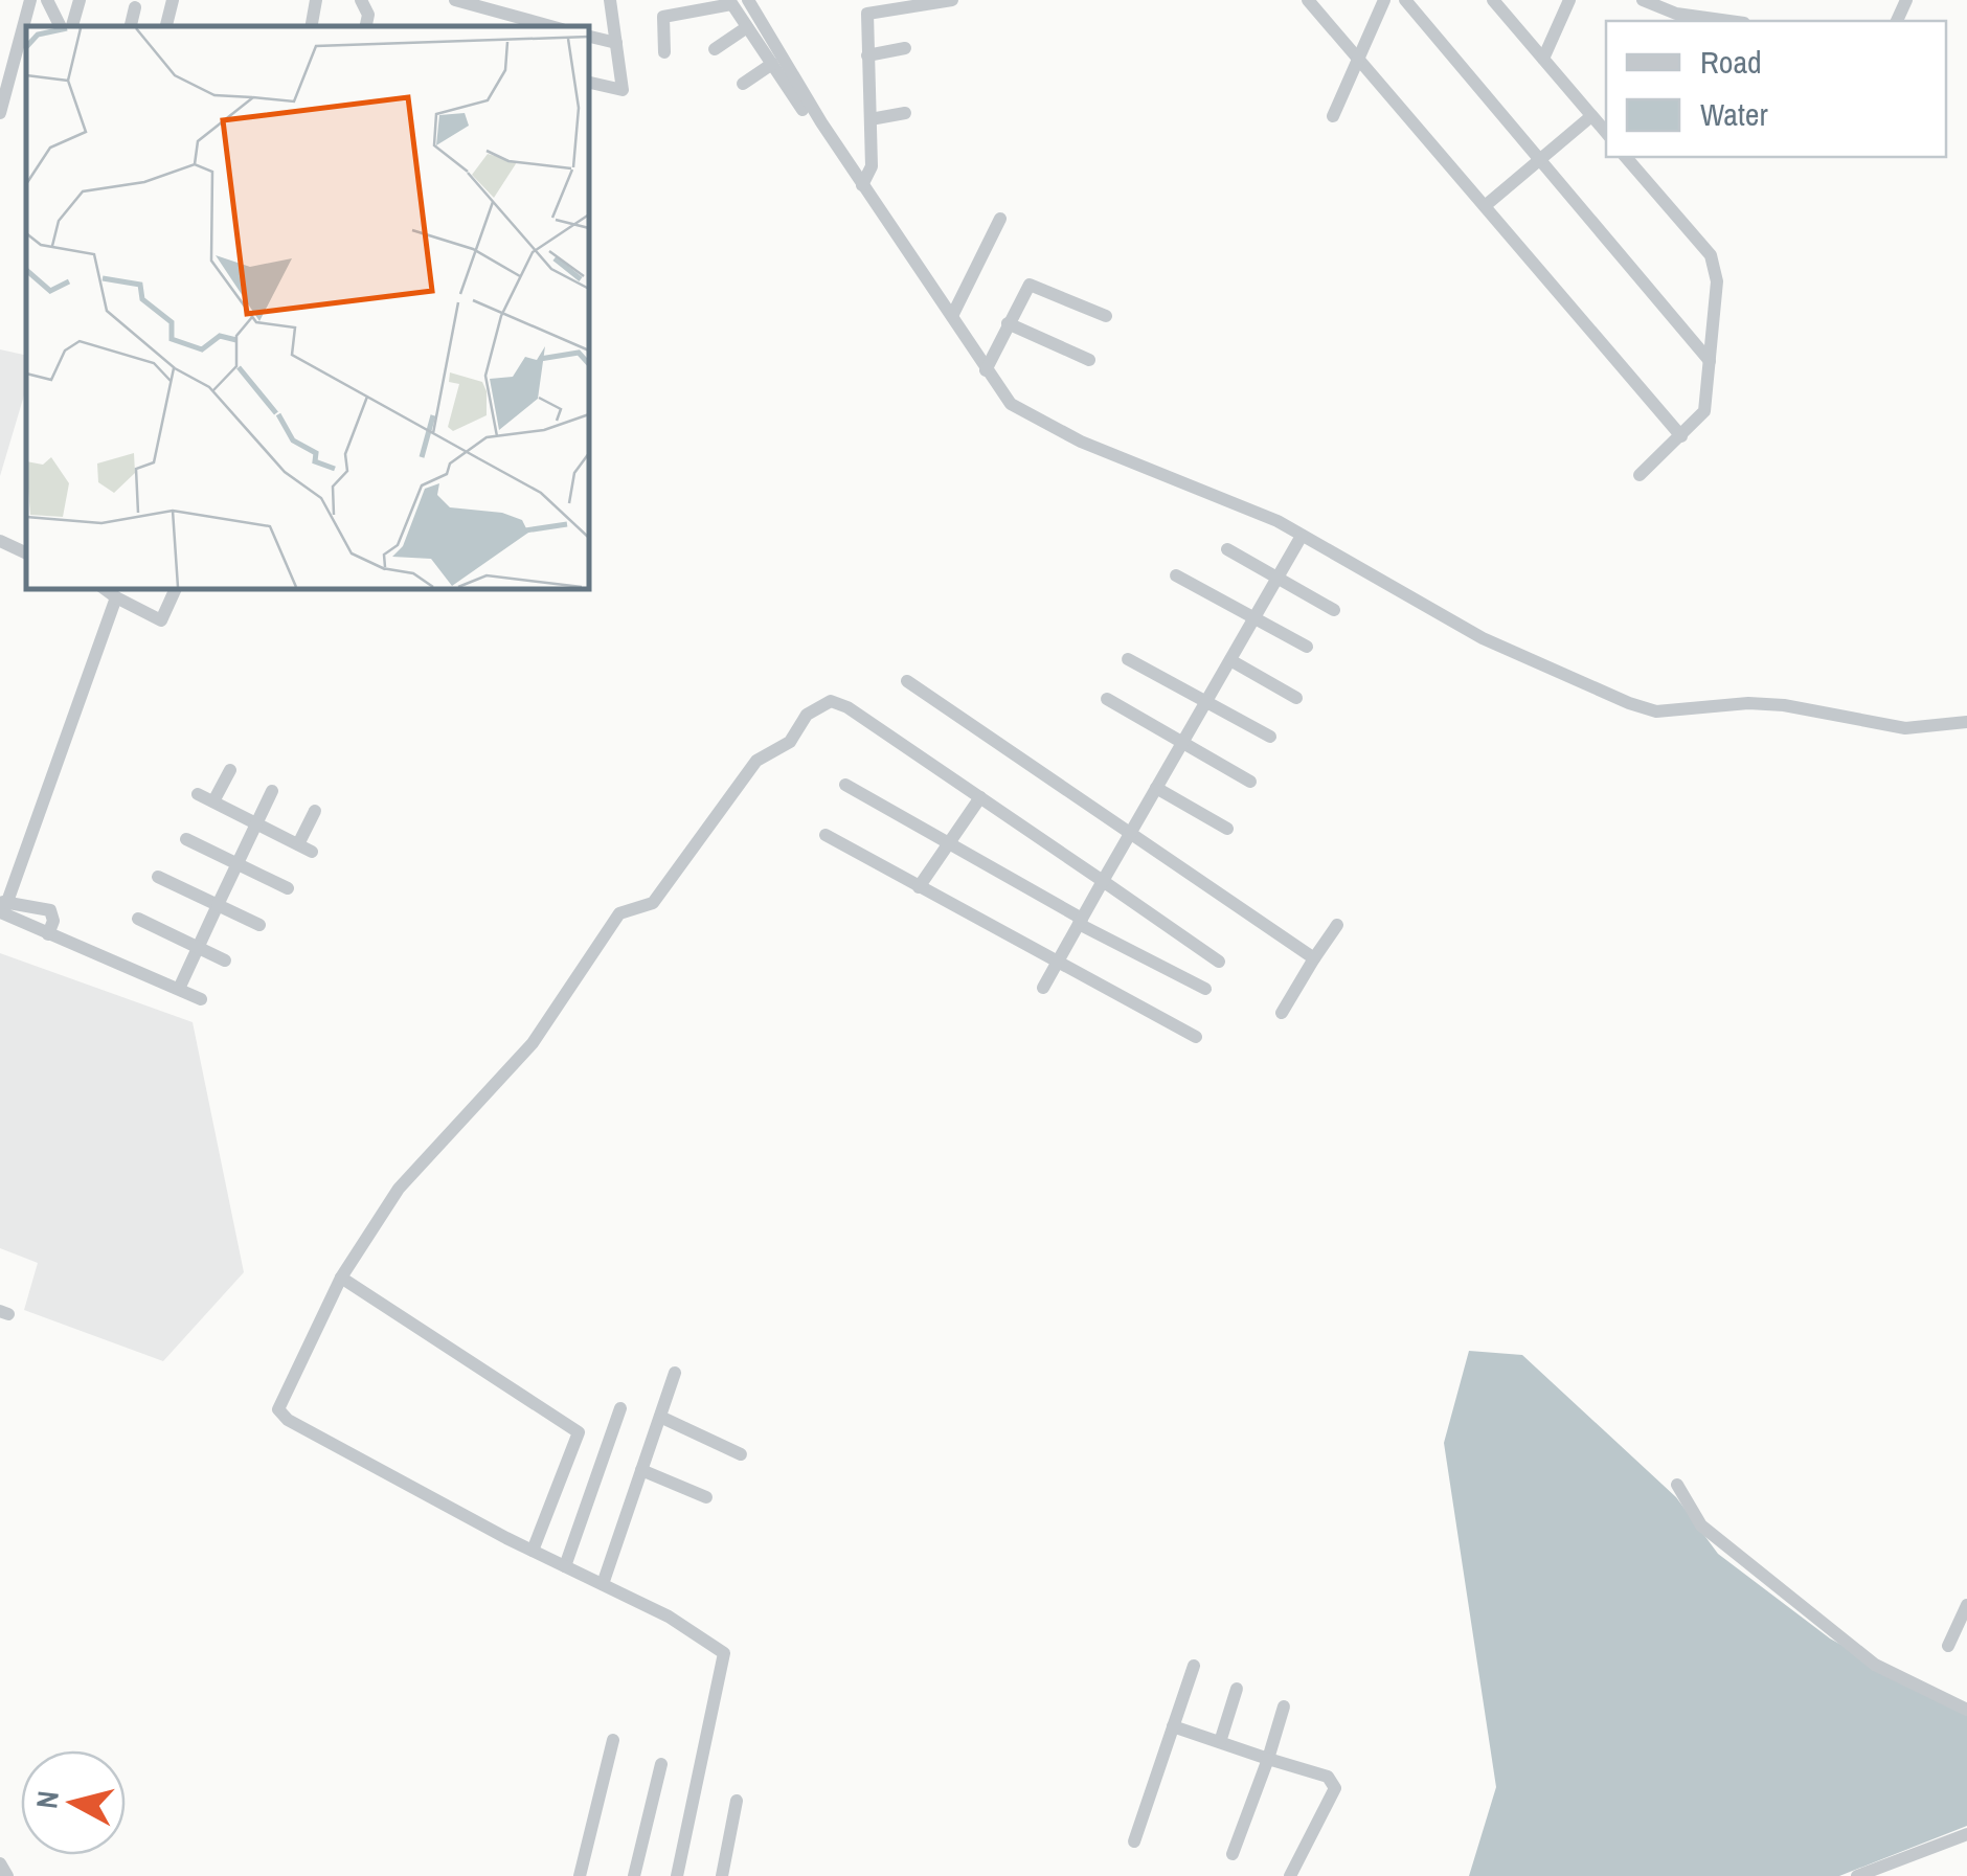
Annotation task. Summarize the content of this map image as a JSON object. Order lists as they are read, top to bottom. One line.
{"legend":["Road","Water"],"north":"left"}
